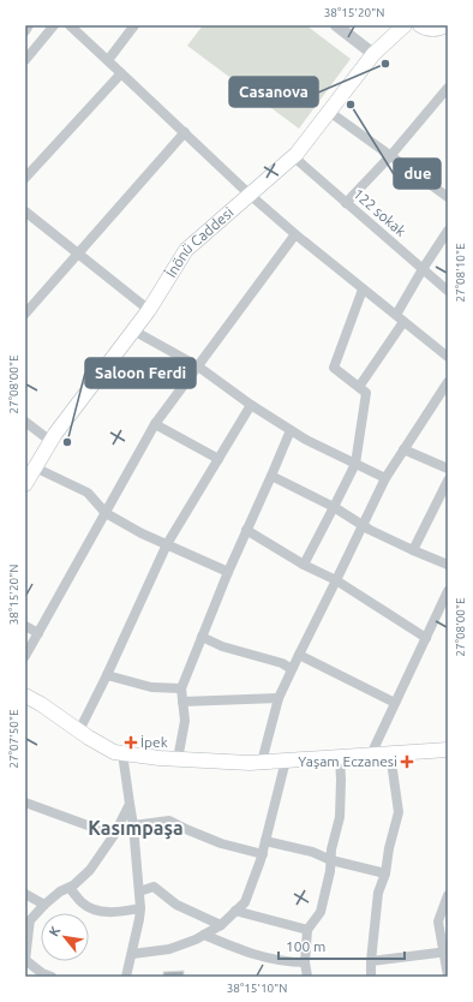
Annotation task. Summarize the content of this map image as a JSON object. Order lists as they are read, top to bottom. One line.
{"streets":{"main road":["İnönü Caddesi"],"street":["122 sokak"]},"crossings":[["122 sokak","İnönü Caddesi"]],"districts":["Kasımpaşa"],"places":{"other":["Casanova","due","Saloon Ferdi"],"health":["İpek","Yaşam Eczanesi"]},"scale_bar":"100 m","north":"top left","coordinates":["38°15'20\"N","27°08'10\"E","27°08'00\"E","27°07'50\"E","38°15'10\"N"]}
